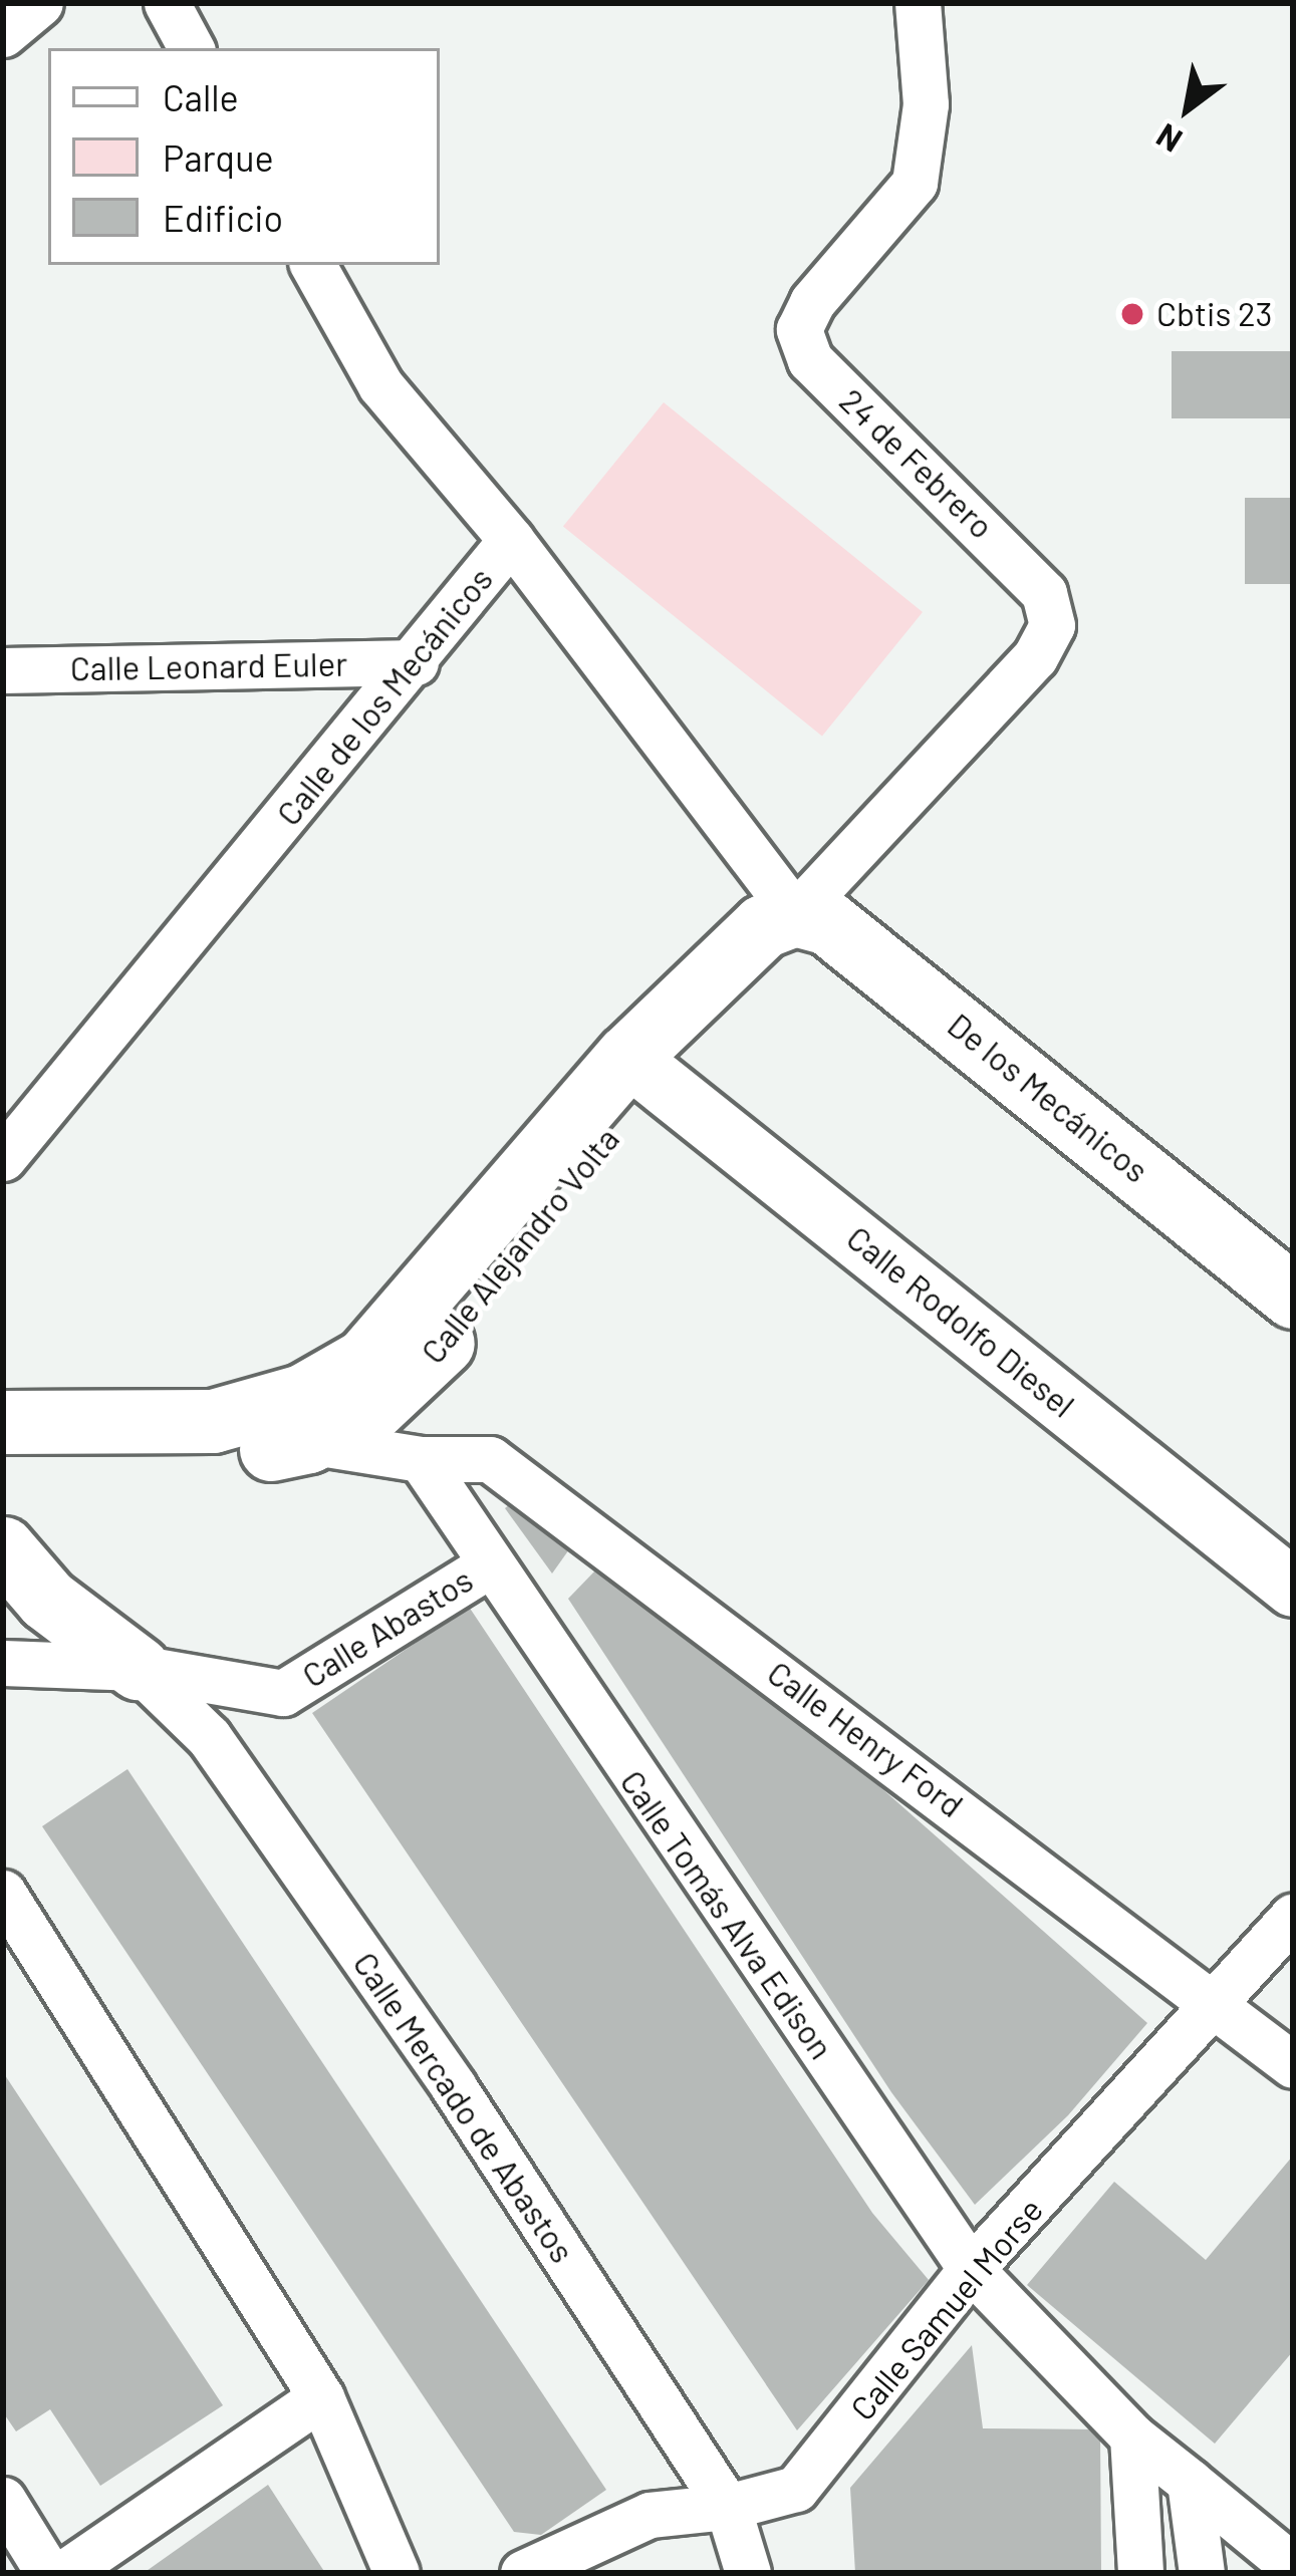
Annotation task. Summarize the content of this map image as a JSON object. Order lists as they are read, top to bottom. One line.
{"streets":{"main road":["De los Mecánicos","Calle Alejandro Volta"],"street":["24 de Febrero","Calle Leonard Euler","Calle de los Mecánicos","Calle Rodolfo Diesel","Calle Abastos","Calle Henry Ford","Calle Tomás Alva Edison","Calle Mercado de Abastos","Calle Samuel Morse"]},"crossings":[["24 de Febrero","Calle Alejandro Volta"],["Calle Leonard Euler","Calle de los Mecánicos"],["Calle de los Mecánicos","De los Mecánicos"],["Calle de los Mecánicos","Calle Alejandro Volta"],["De los Mecánicos","Calle Alejandro Volta"],["Calle Alejandro Volta","Calle Rodolfo Diesel"],["Calle Abastos","Calle Tomás Alva Edison"],["Calle Abastos","Calle Mercado de Abastos"],["Calle Henry Ford","Calle Tomás Alva Edison"],["Calle Henry Ford","Calle Samuel Morse"],["Calle Tomás Alva Edison","Calle Samuel Morse"],["Calle Mercado de Abastos","Calle Samuel Morse"]],"places":["Cbtis 23"],"legend":["Calle","Parque","Edificio"],"north":"bottom left"}
